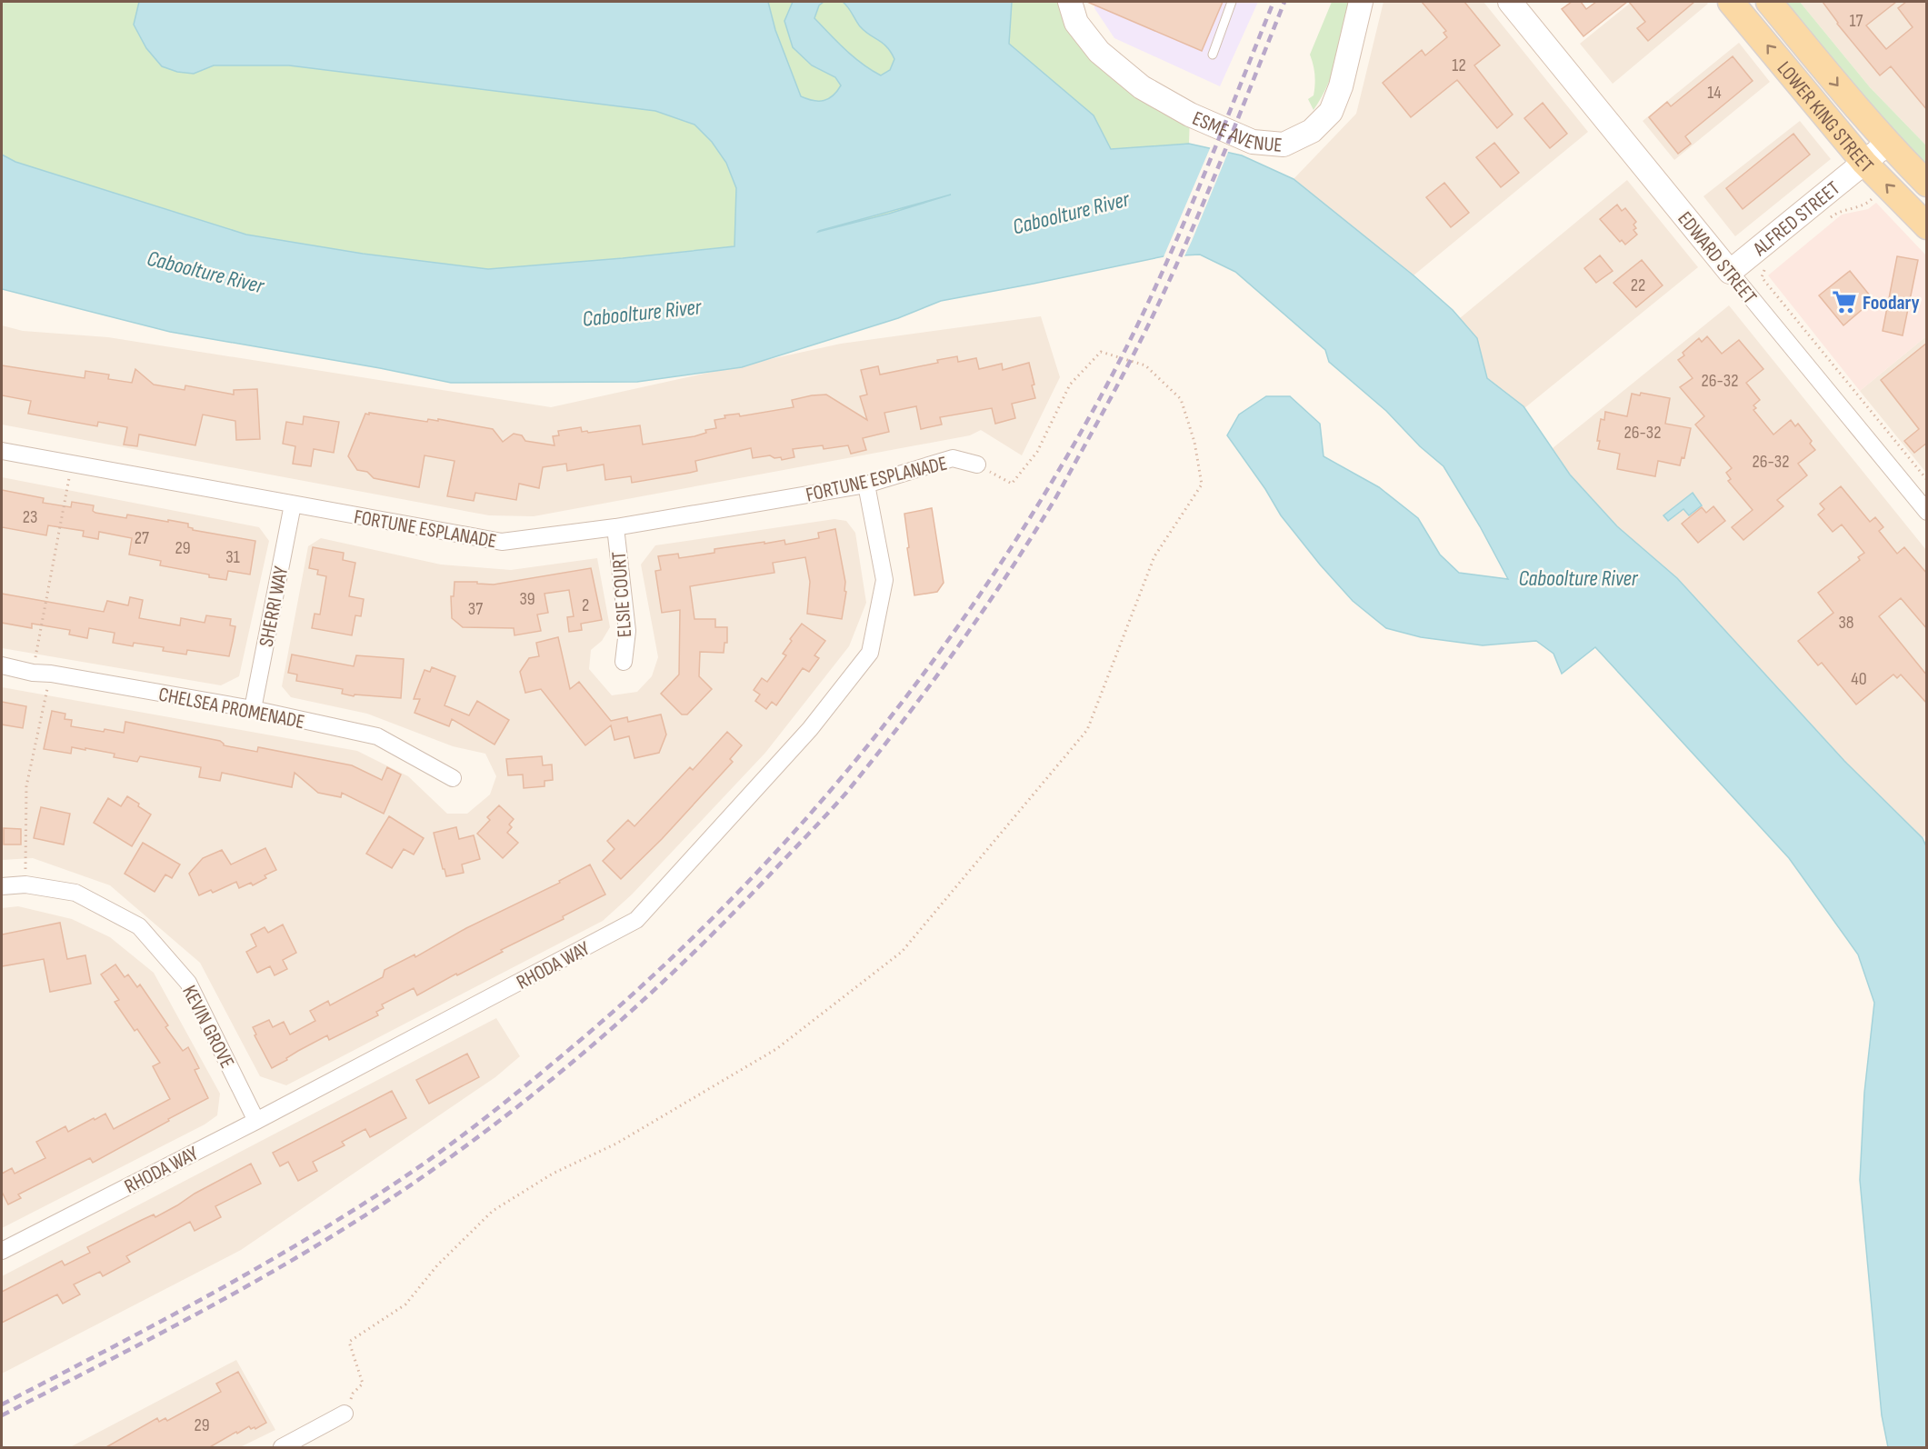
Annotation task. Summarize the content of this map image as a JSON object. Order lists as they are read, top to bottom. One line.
{"streets":{"main road":["LOWER KING STREET"],"street":["ESME AVENUE","ALFRED STREET","EDWARD STREET","FORTUNE ESPLANADE","ELSIE COURT","SHERRI WAY","CHELSEA PROMENADE","RHODA WAY","KEVIN GROVE"]},"crossings":[["LOWER KING STREET","ALFRED STREET"],["ALFRED STREET","EDWARD STREET"],["FORTUNE ESPLANADE","ELSIE COURT"],["FORTUNE ESPLANADE","SHERRI WAY"],["FORTUNE ESPLANADE","RHODA WAY"],["SHERRI WAY","CHELSEA PROMENADE"],["RHODA WAY","KEVIN GROVE"]],"water":["Caboolture River"],"places":{"supermarket":["Foodary"]},"house_numbers":["17","12","14","22","26-32","26-32","26-32","23","27","29","31","39","2","37","38","40","29"]}
